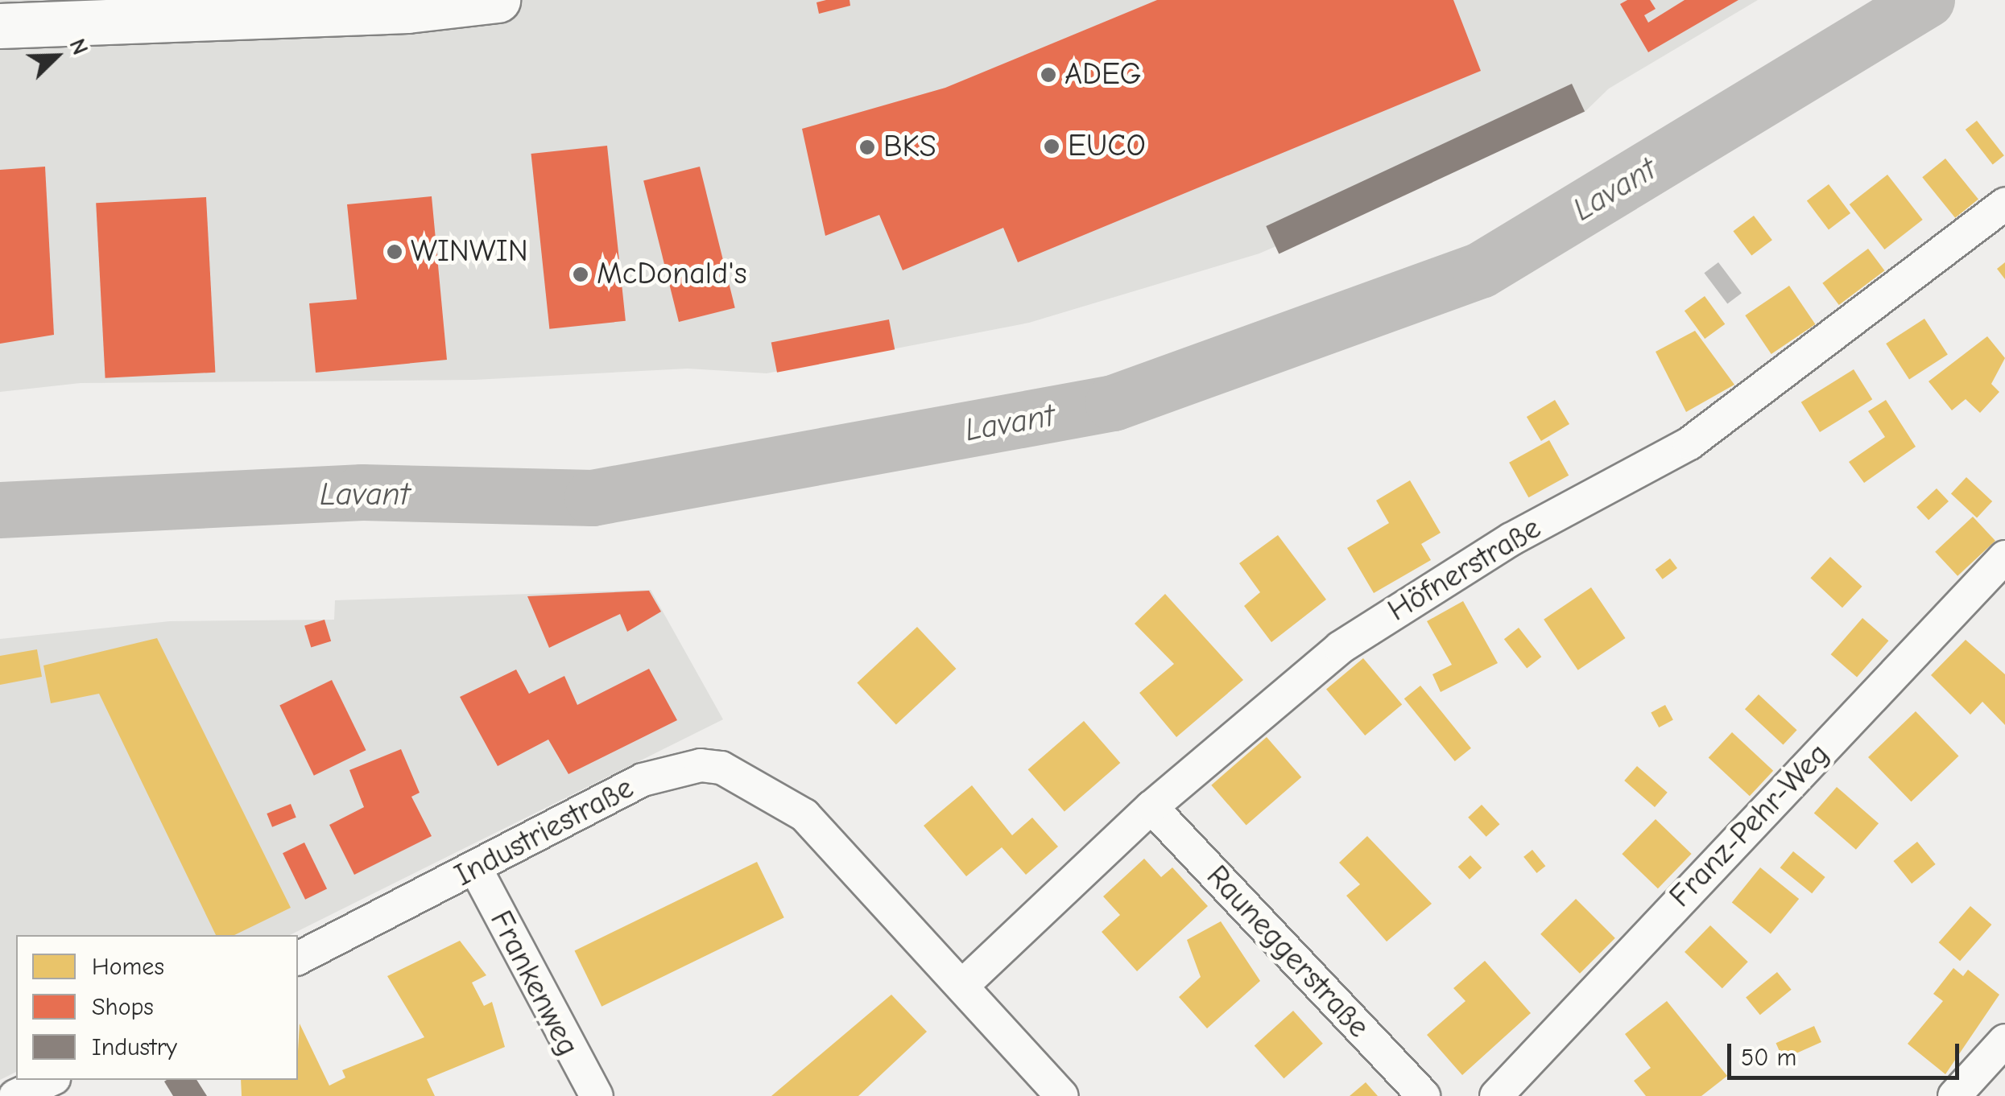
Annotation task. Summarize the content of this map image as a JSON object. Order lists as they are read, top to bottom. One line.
{"streets":{"street":["Höfnerstraße","Franz-Pehr-Weg","Industriestraße","Rauneggerstraße","Frankenweg"]},"crossings":[["Höfnerstraße","Industriestraße"],["Höfnerstraße","Rauneggerstraße"],["Industriestraße","Frankenweg"]],"water":["Lavant"],"places":["ADEG","EUCO","BKS","WINWIN","McDonald's"],"legend":["Homes","Shops","Industry"],"scale_bar":"50 m","north":"top right"}
